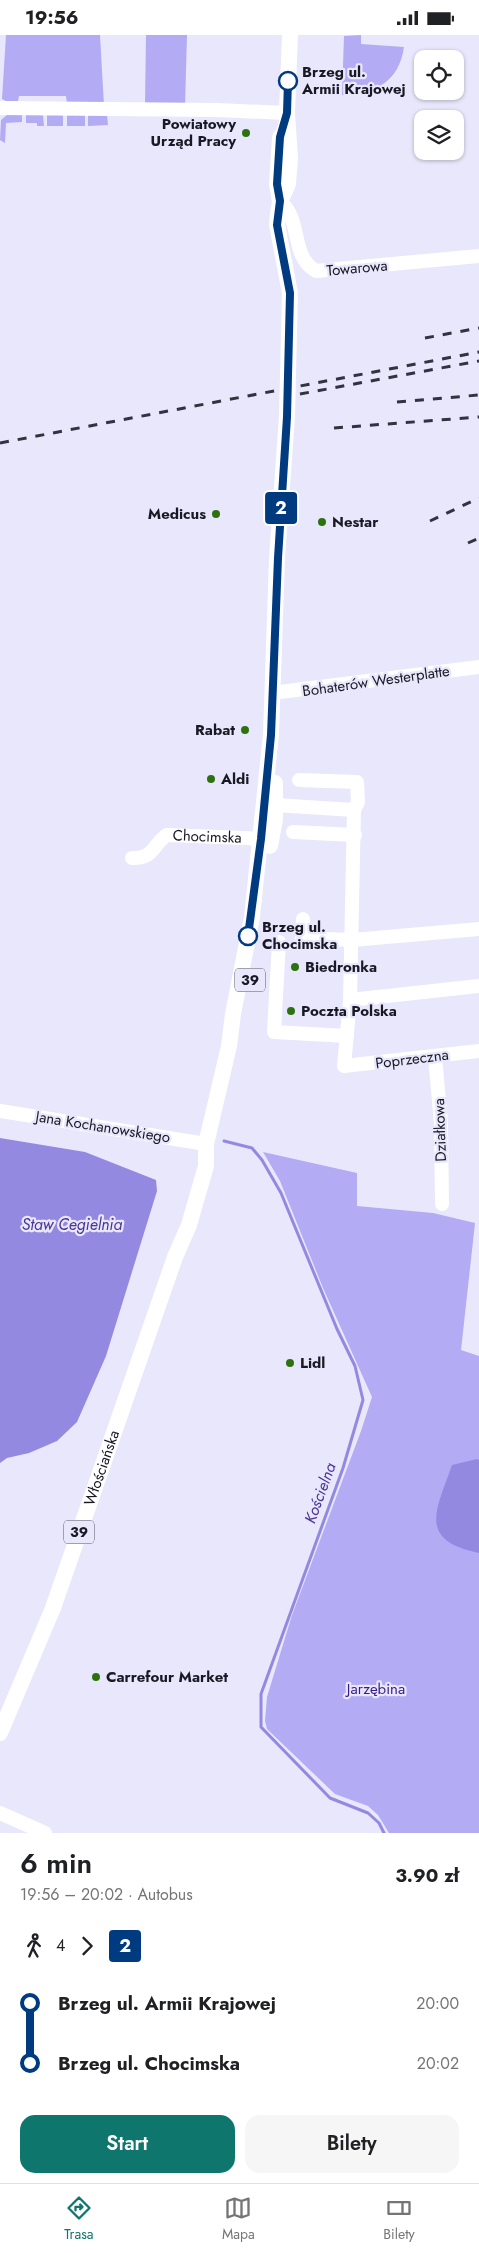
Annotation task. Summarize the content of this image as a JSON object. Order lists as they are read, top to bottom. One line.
{"streets":{"main road":["Chocimska","39","Włościańska"],"street":["Towarowa","Bohaterów Westerplatte","Poprzeczna","Jana Kochanowskiego","Działkowa"]},"crossings":[["Towarowa","Chocimska"],["Towarowa","39"],["Bohaterów Westerplatte","Chocimska"],["Chocimska","39"],["Chocimska","Włościańska"],["Poprzeczna","Działkowa"],["Jana Kochanowskiego","Włościańska"]],"water":["Staw Cegielnia","Kościelna"],"parks":["Jarzębina"],"places":["Brzeg ul. Armii Krajowej","Powiatowy Urząd Pracy","Medicus","Nestar","Rabat","Aldi","Brzeg ul. Chocimska","Biedronka","Poczta Polska","Lidl","Carrefour Market"],"lines":["bus line 2"],"page":{"status":"19:56","on_map":"2","heading":["6 min","19:56 – 20:02 · Autobus","3.90 zł"],"legs":["4","2"],"list":[{"name":"Brzeg ul. Armii Krajowej","value":"20:00"},{"name":"Brzeg ul. Chocimska","value":"20:02"}],"buttons":["Start","Bilety"],"tabs":["Trasa","Mapa","Bilety"]}}
